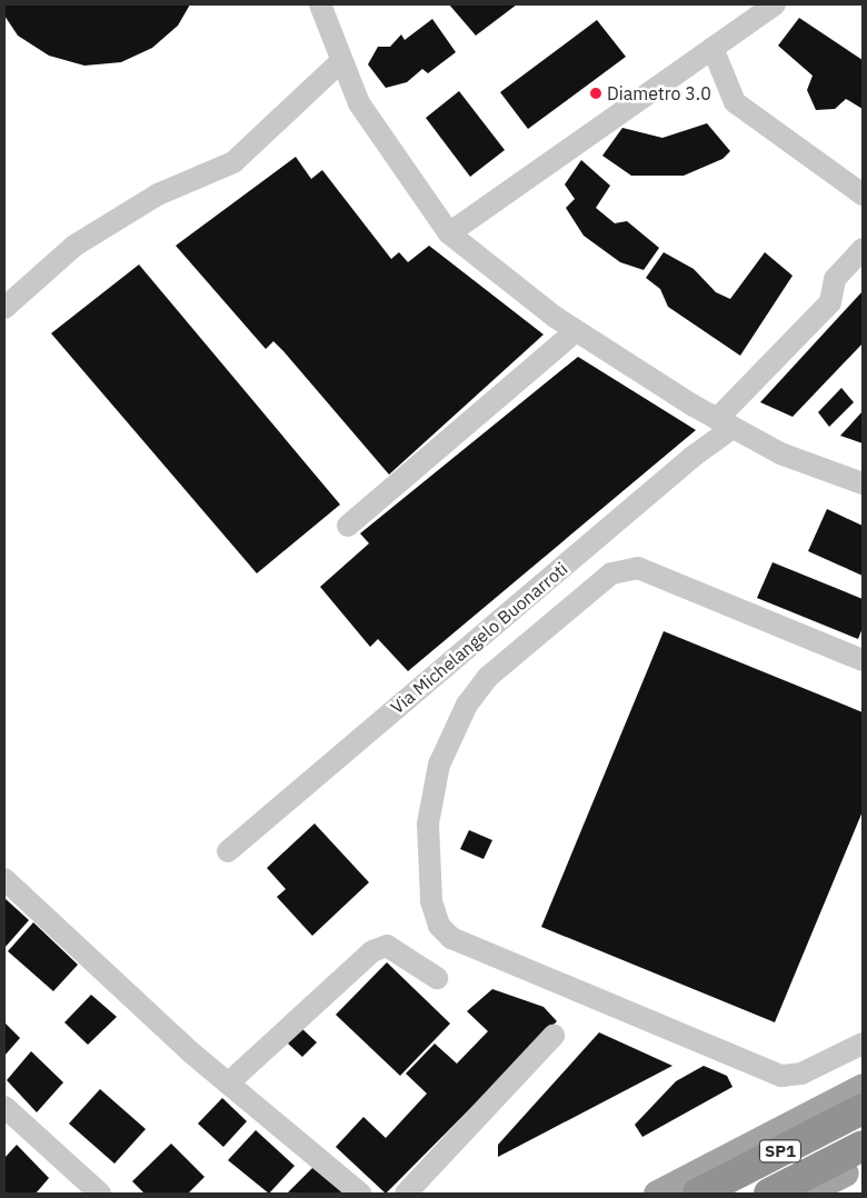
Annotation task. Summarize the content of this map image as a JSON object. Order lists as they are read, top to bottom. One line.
{"streets":{"highway":["SP1"],"street":["Via Michelangelo Buonarroti"]},"places":["Diametro 3.0"]}
